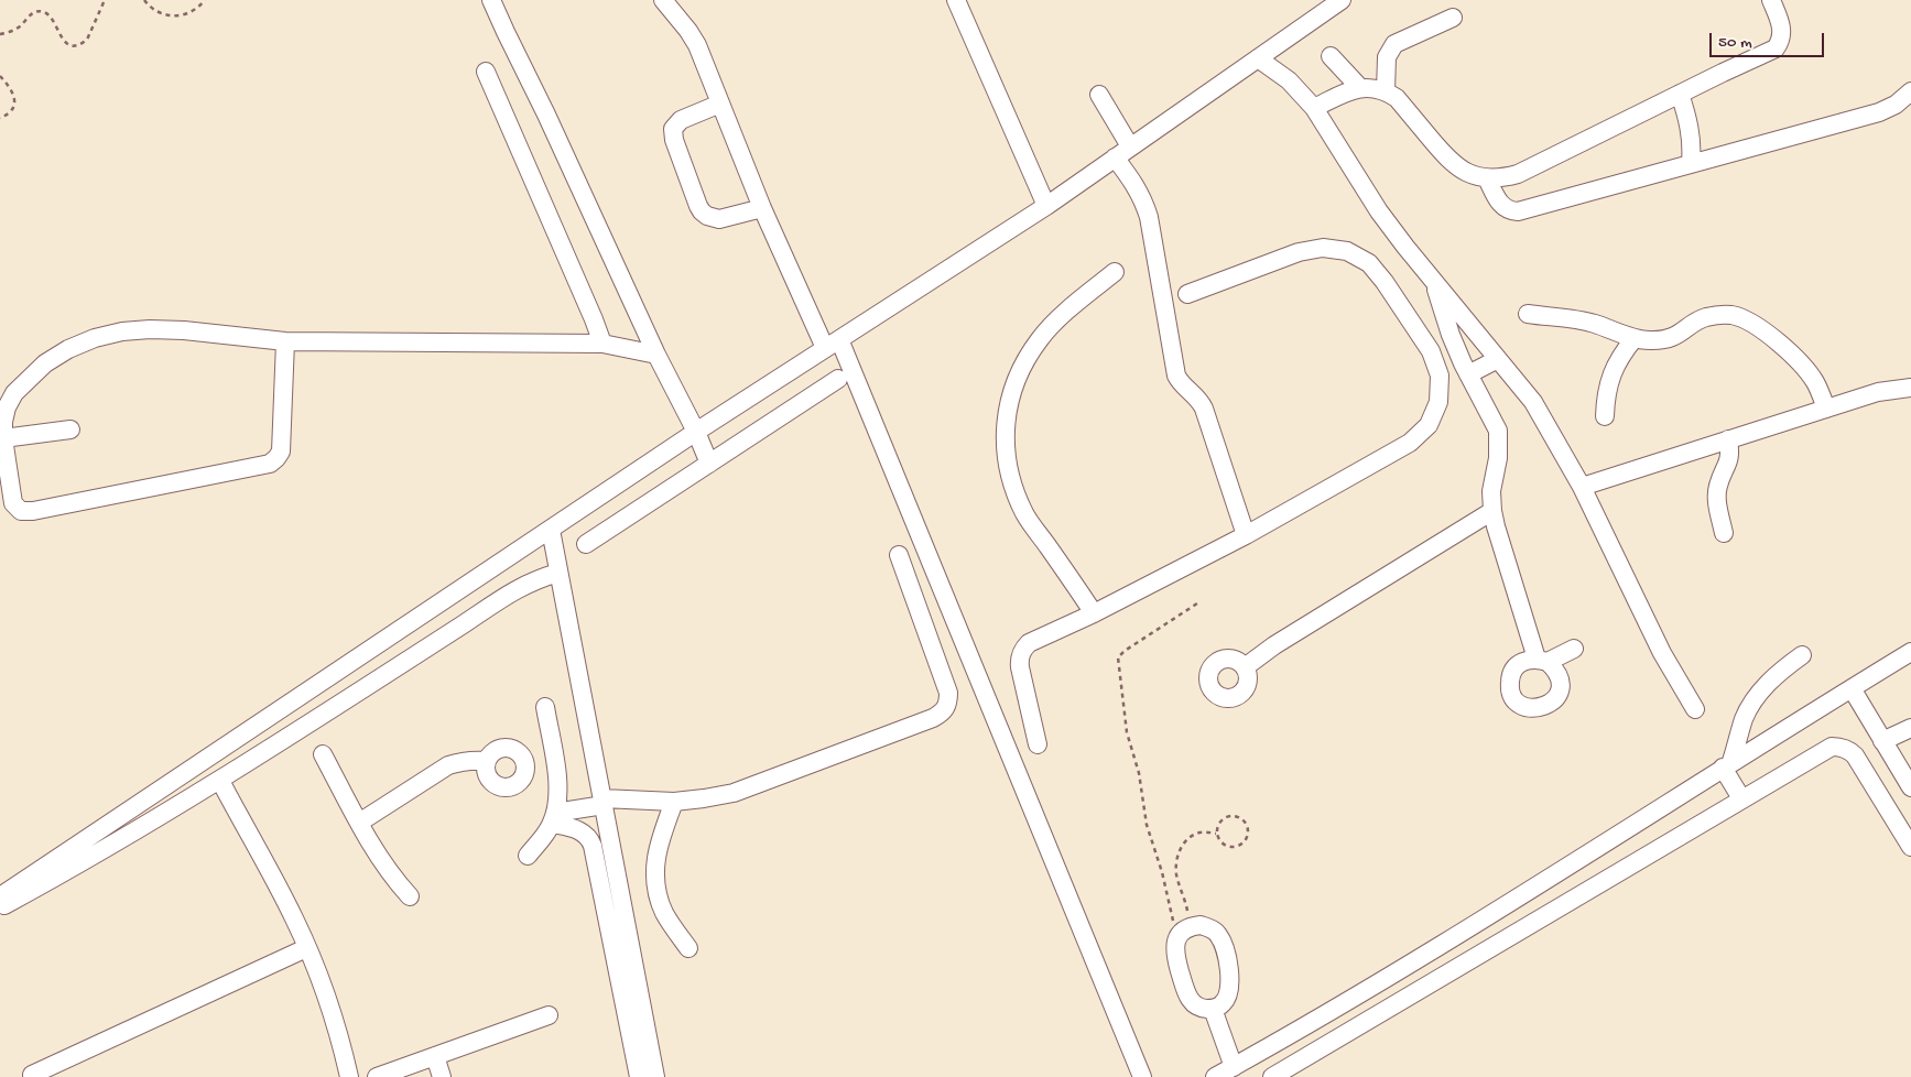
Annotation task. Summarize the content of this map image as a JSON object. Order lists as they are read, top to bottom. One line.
{"scale_bar":"50 m"}
